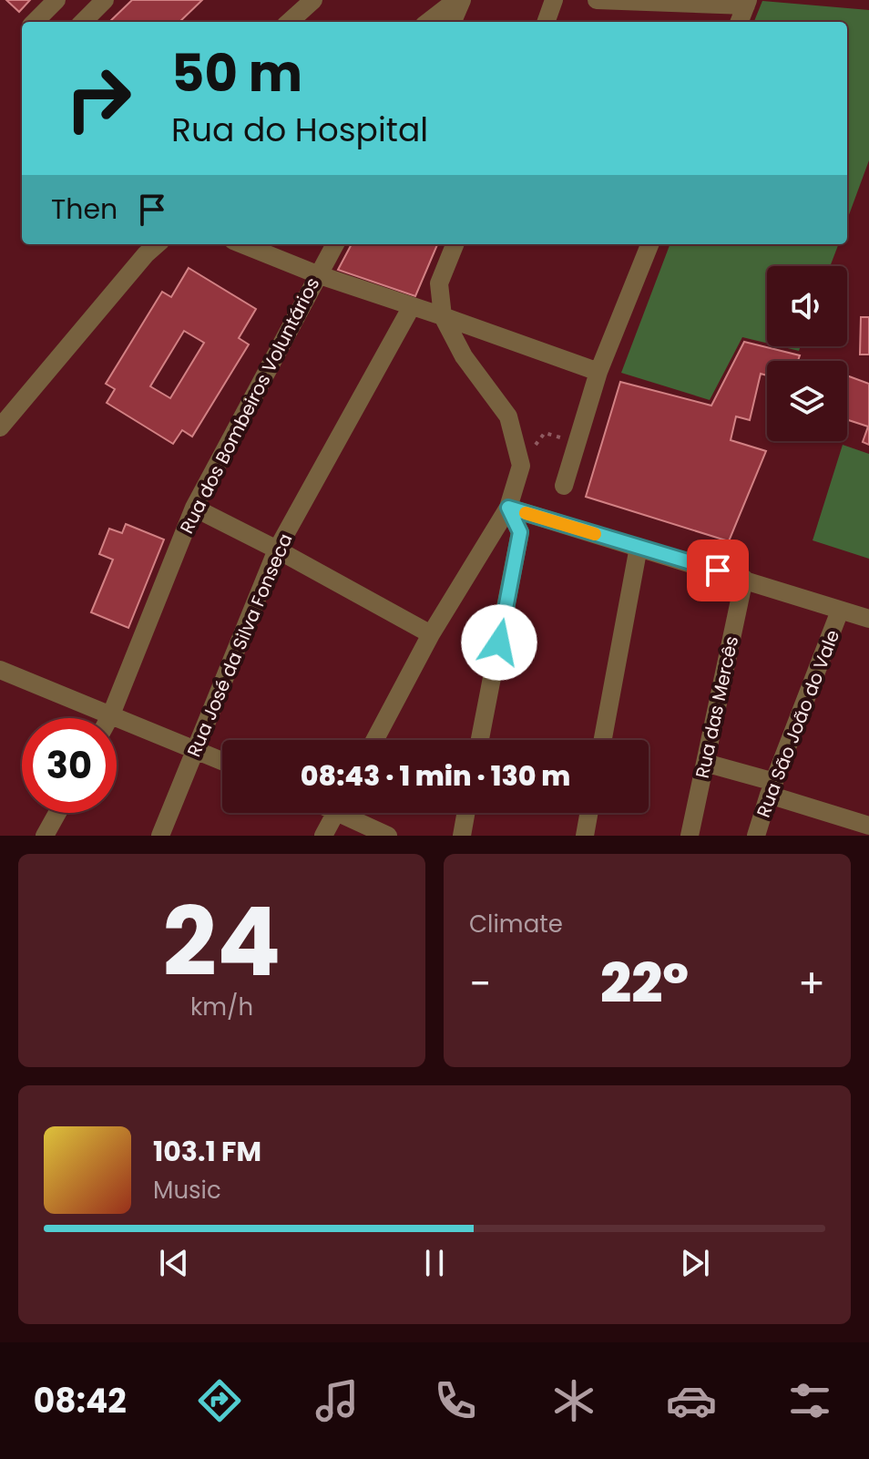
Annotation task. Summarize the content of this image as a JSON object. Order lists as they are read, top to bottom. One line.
{"streets":{"street":["Rua dos Bombeiros Voluntários","Rua José da Silva Fonseca","Rua das Mercês","Rua São João do Vale"]},"page":{"turn":["50 m","Rua do Hospital"],"then":"Then","limit":"30","trip":"08:43 · 1 min · 130 m","tile":[["24","km/h"],"Climate"],"heat":["−","22°","+"],"song":["103.1 FM","Music"],"tabs":"08:42"}}
